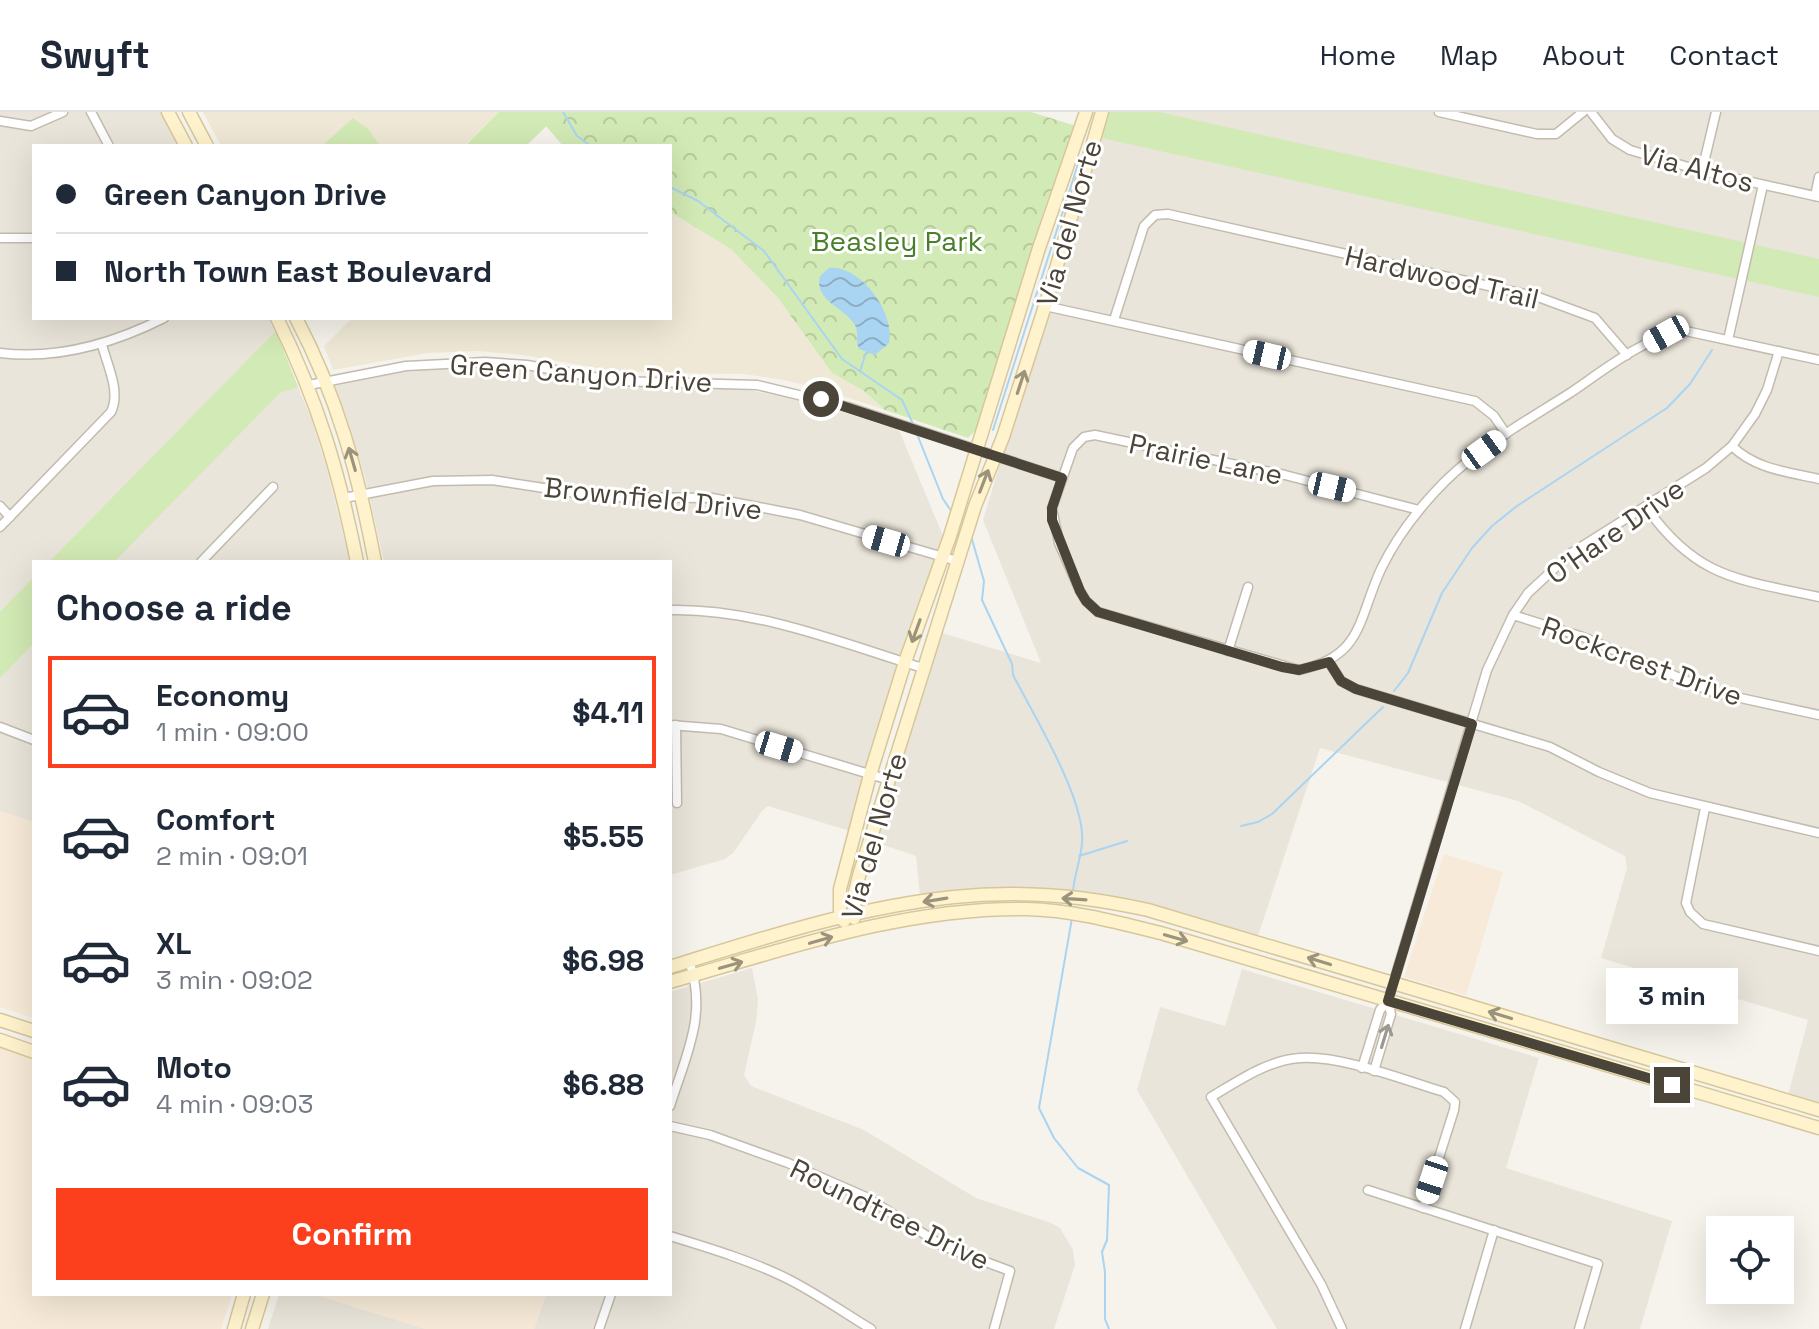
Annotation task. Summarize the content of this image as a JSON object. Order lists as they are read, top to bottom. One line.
{"streets":{"main road":["Via del Norte"],"street":["Via Altos","Hardwood Trail","Green Canyon Drive","Prairie Lane","Brownfield Drive","O'Hare Drive","Rockcrest Drive","Roundtree Drive"]},"crossings":[["Via del Norte","Green Canyon Drive"],["Via del Norte","Brownfield Drive"],["O'Hare Drive","Rockcrest Drive"]],"parks":["Beasley Park"],"page":{"header":"Swyft","nav":["Home","Map","About","Contact"],"banner":["Green Canyon Drive","North Town East Boulevard"],"heading":"Choose a ride","list":[{"name":"Economy","note":"1 min · 09:00","value":"$4.11"},{"name":"Comfort","note":"2 min · 09:01","value":"$5.55"},{"name":"XL","note":"3 min · 09:02","value":"$6.98"},{"name":"Moto","note":"4 min · 09:03","value":"$6.88"}],"bubble":"3 min","buttons":"Confirm"}}
